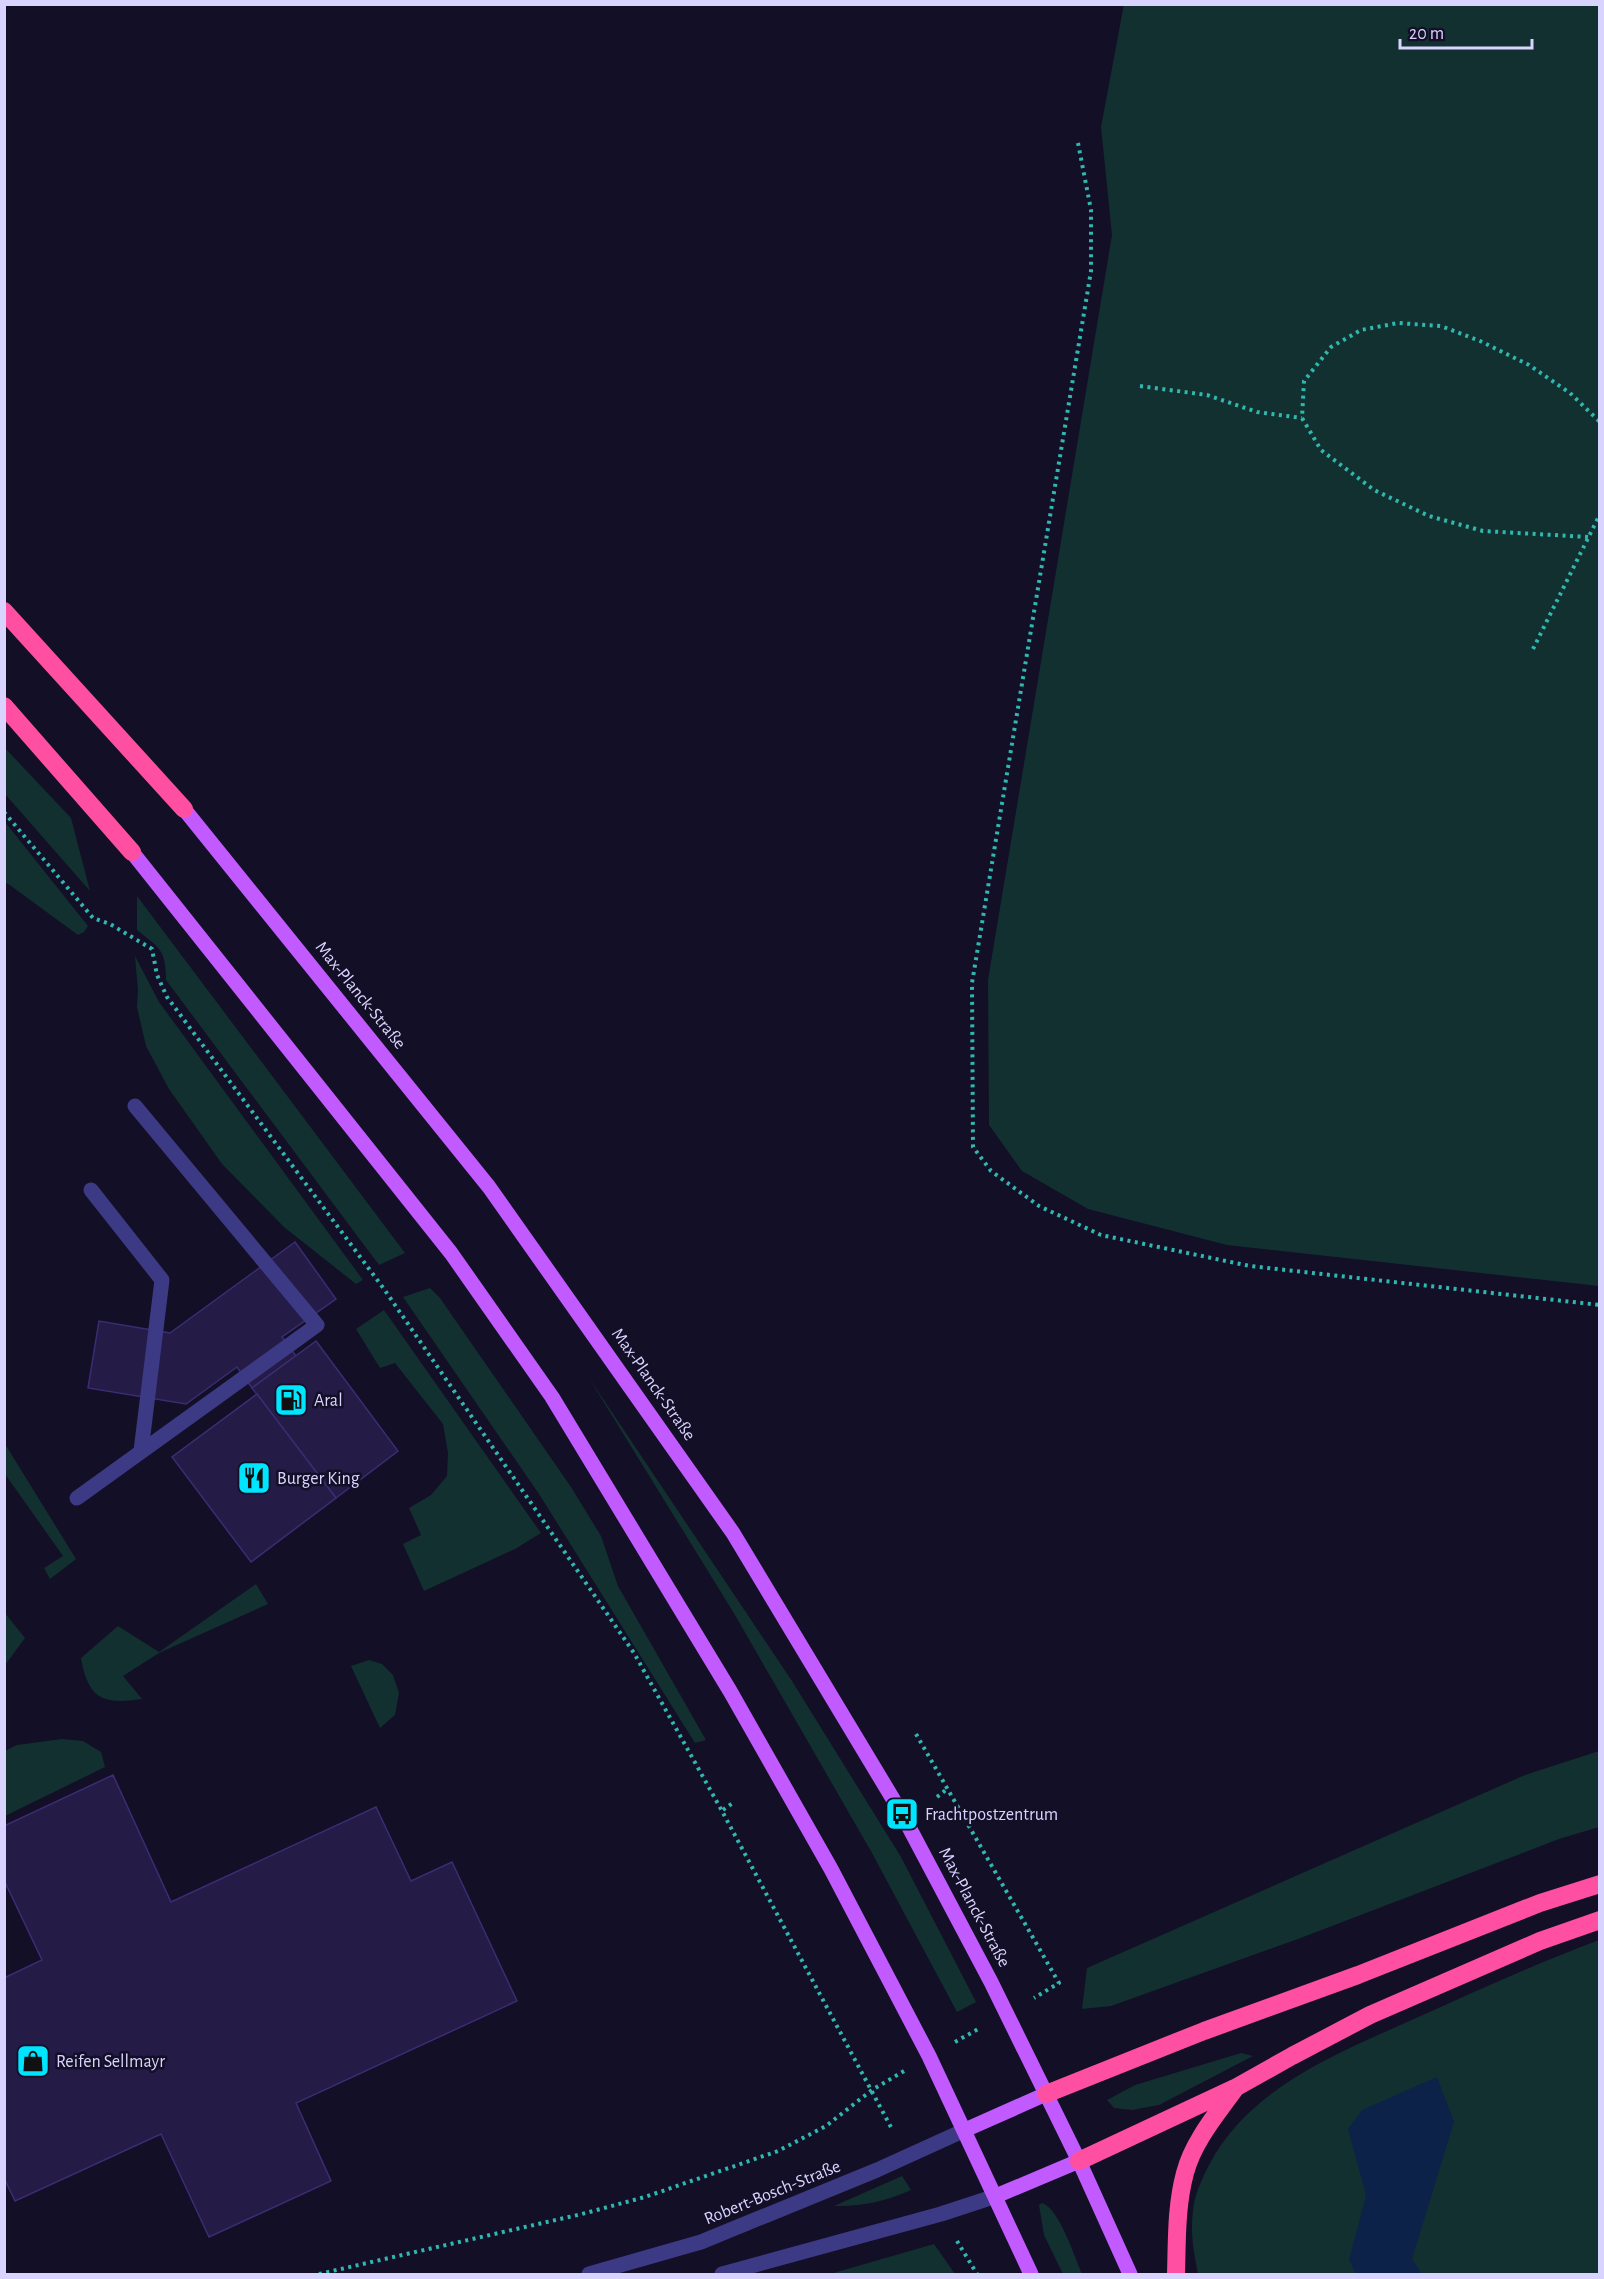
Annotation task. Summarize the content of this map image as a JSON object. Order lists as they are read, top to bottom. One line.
{"streets":{"highway":["Max-Planck-Straße"],"street":["Robert-Bosch-Straße"]},"places":{"fuel station":["Aral"],"restaurant":["Burger King"],"bus stop":["Frachtpostzentrum"],"shop":["Reifen Sellmayr"]},"scale_bar":"20 m"}
